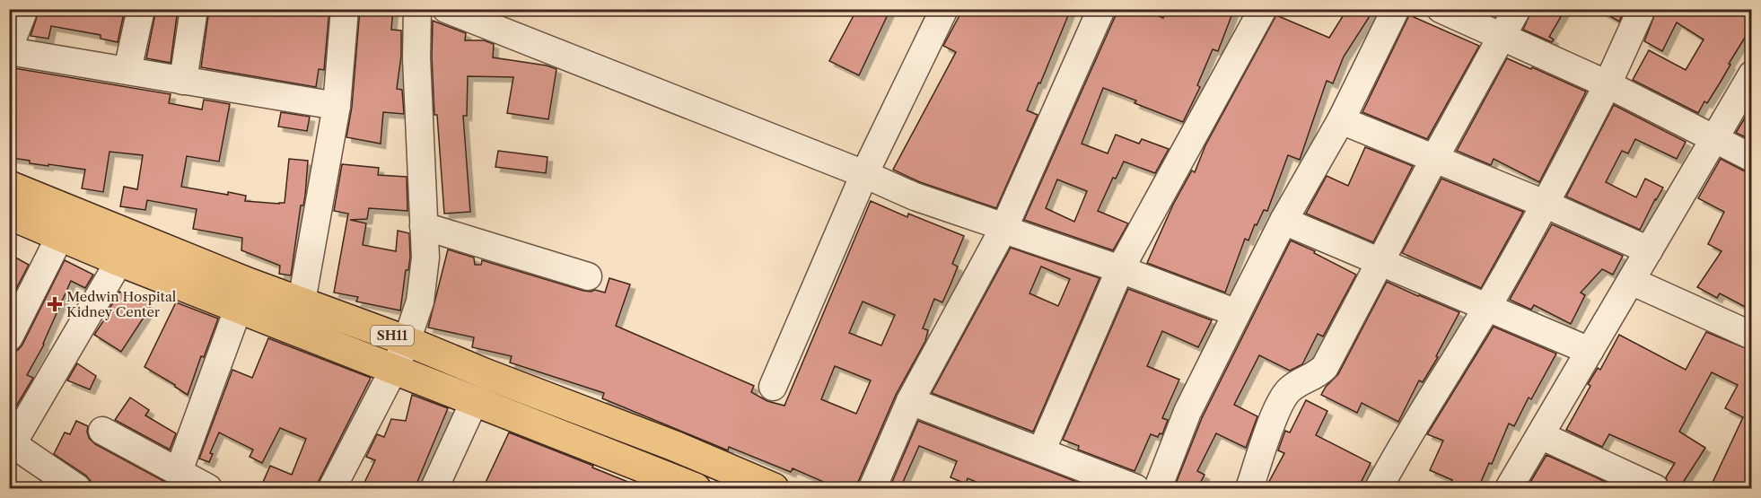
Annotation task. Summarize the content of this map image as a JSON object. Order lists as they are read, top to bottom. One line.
{"streets":{"main road":["SH11"]},"places":{"health":["Medwin Hospital Kidney Center"]}}
